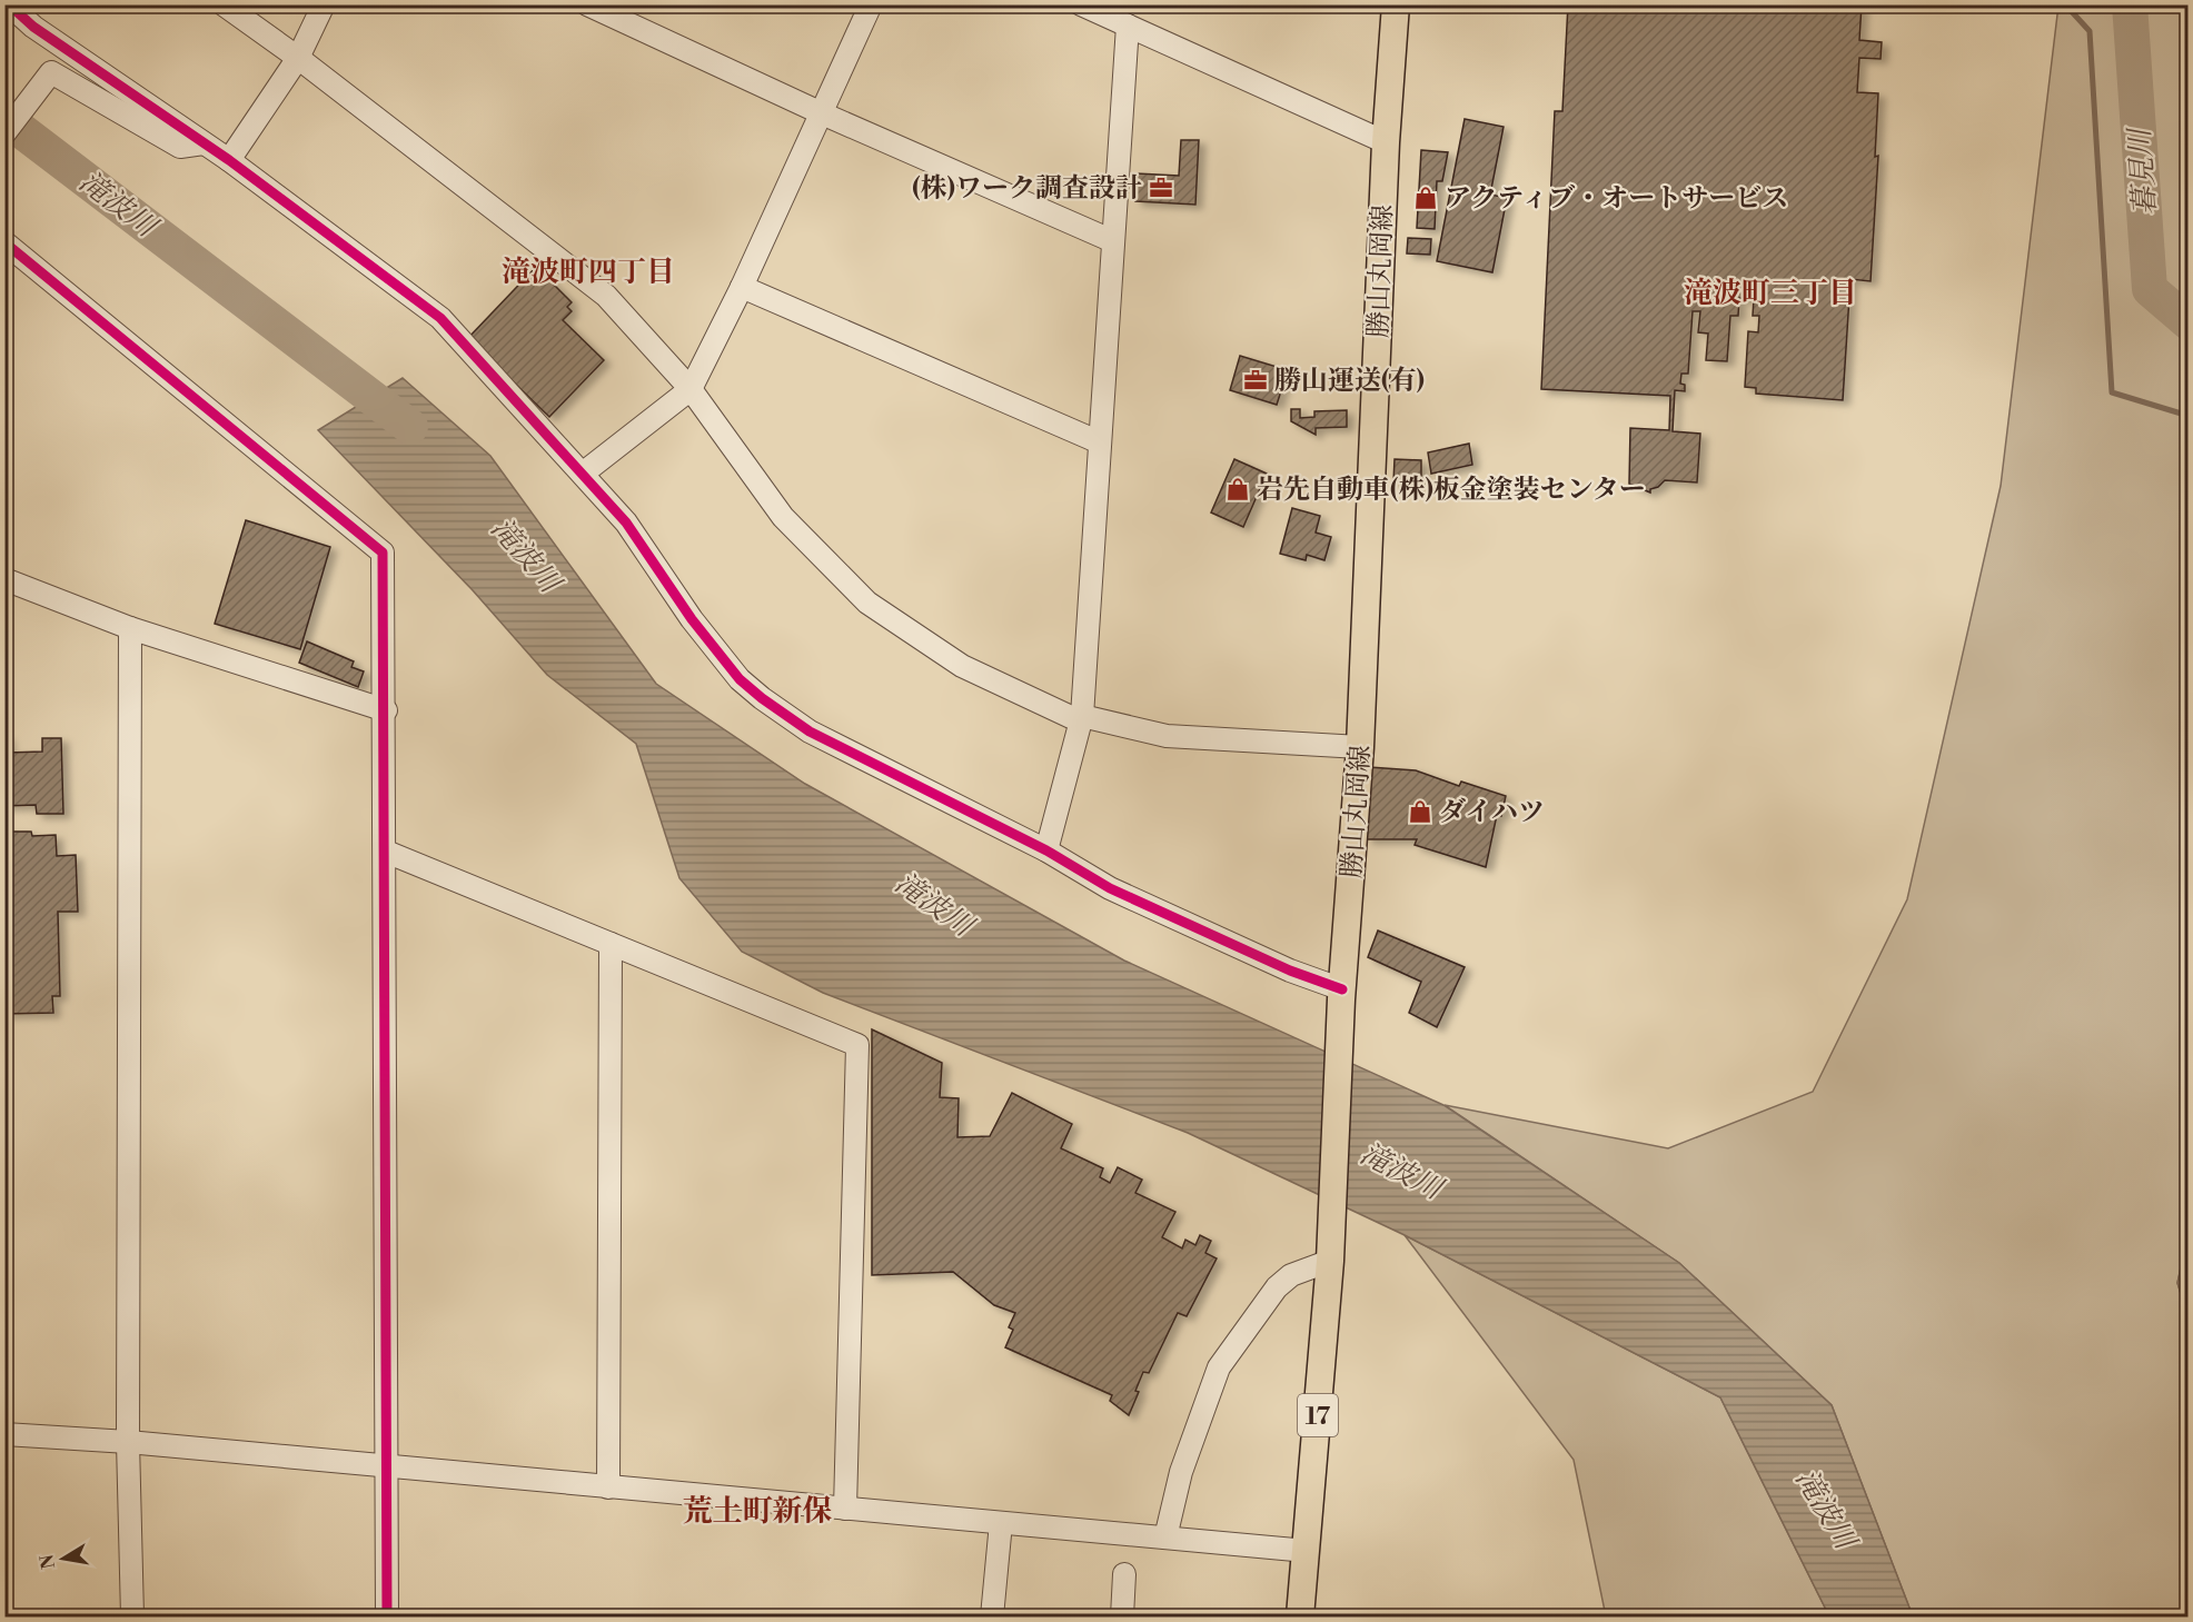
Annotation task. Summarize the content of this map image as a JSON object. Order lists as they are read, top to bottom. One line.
{"streets":{"main road":["勝山丸岡線","17"]},"districts":["滝波町四丁目","滝波町三丁目","荒土町新保"],"water":["暮見川","滝波川"],"places":{"office":["(株)ワーク調査設計","勝山運送(有)"],"shop":["アクティブ・オートサービス","岩先自動車(株)板金塗装センター","ダイハツ"]},"north":"left"}
